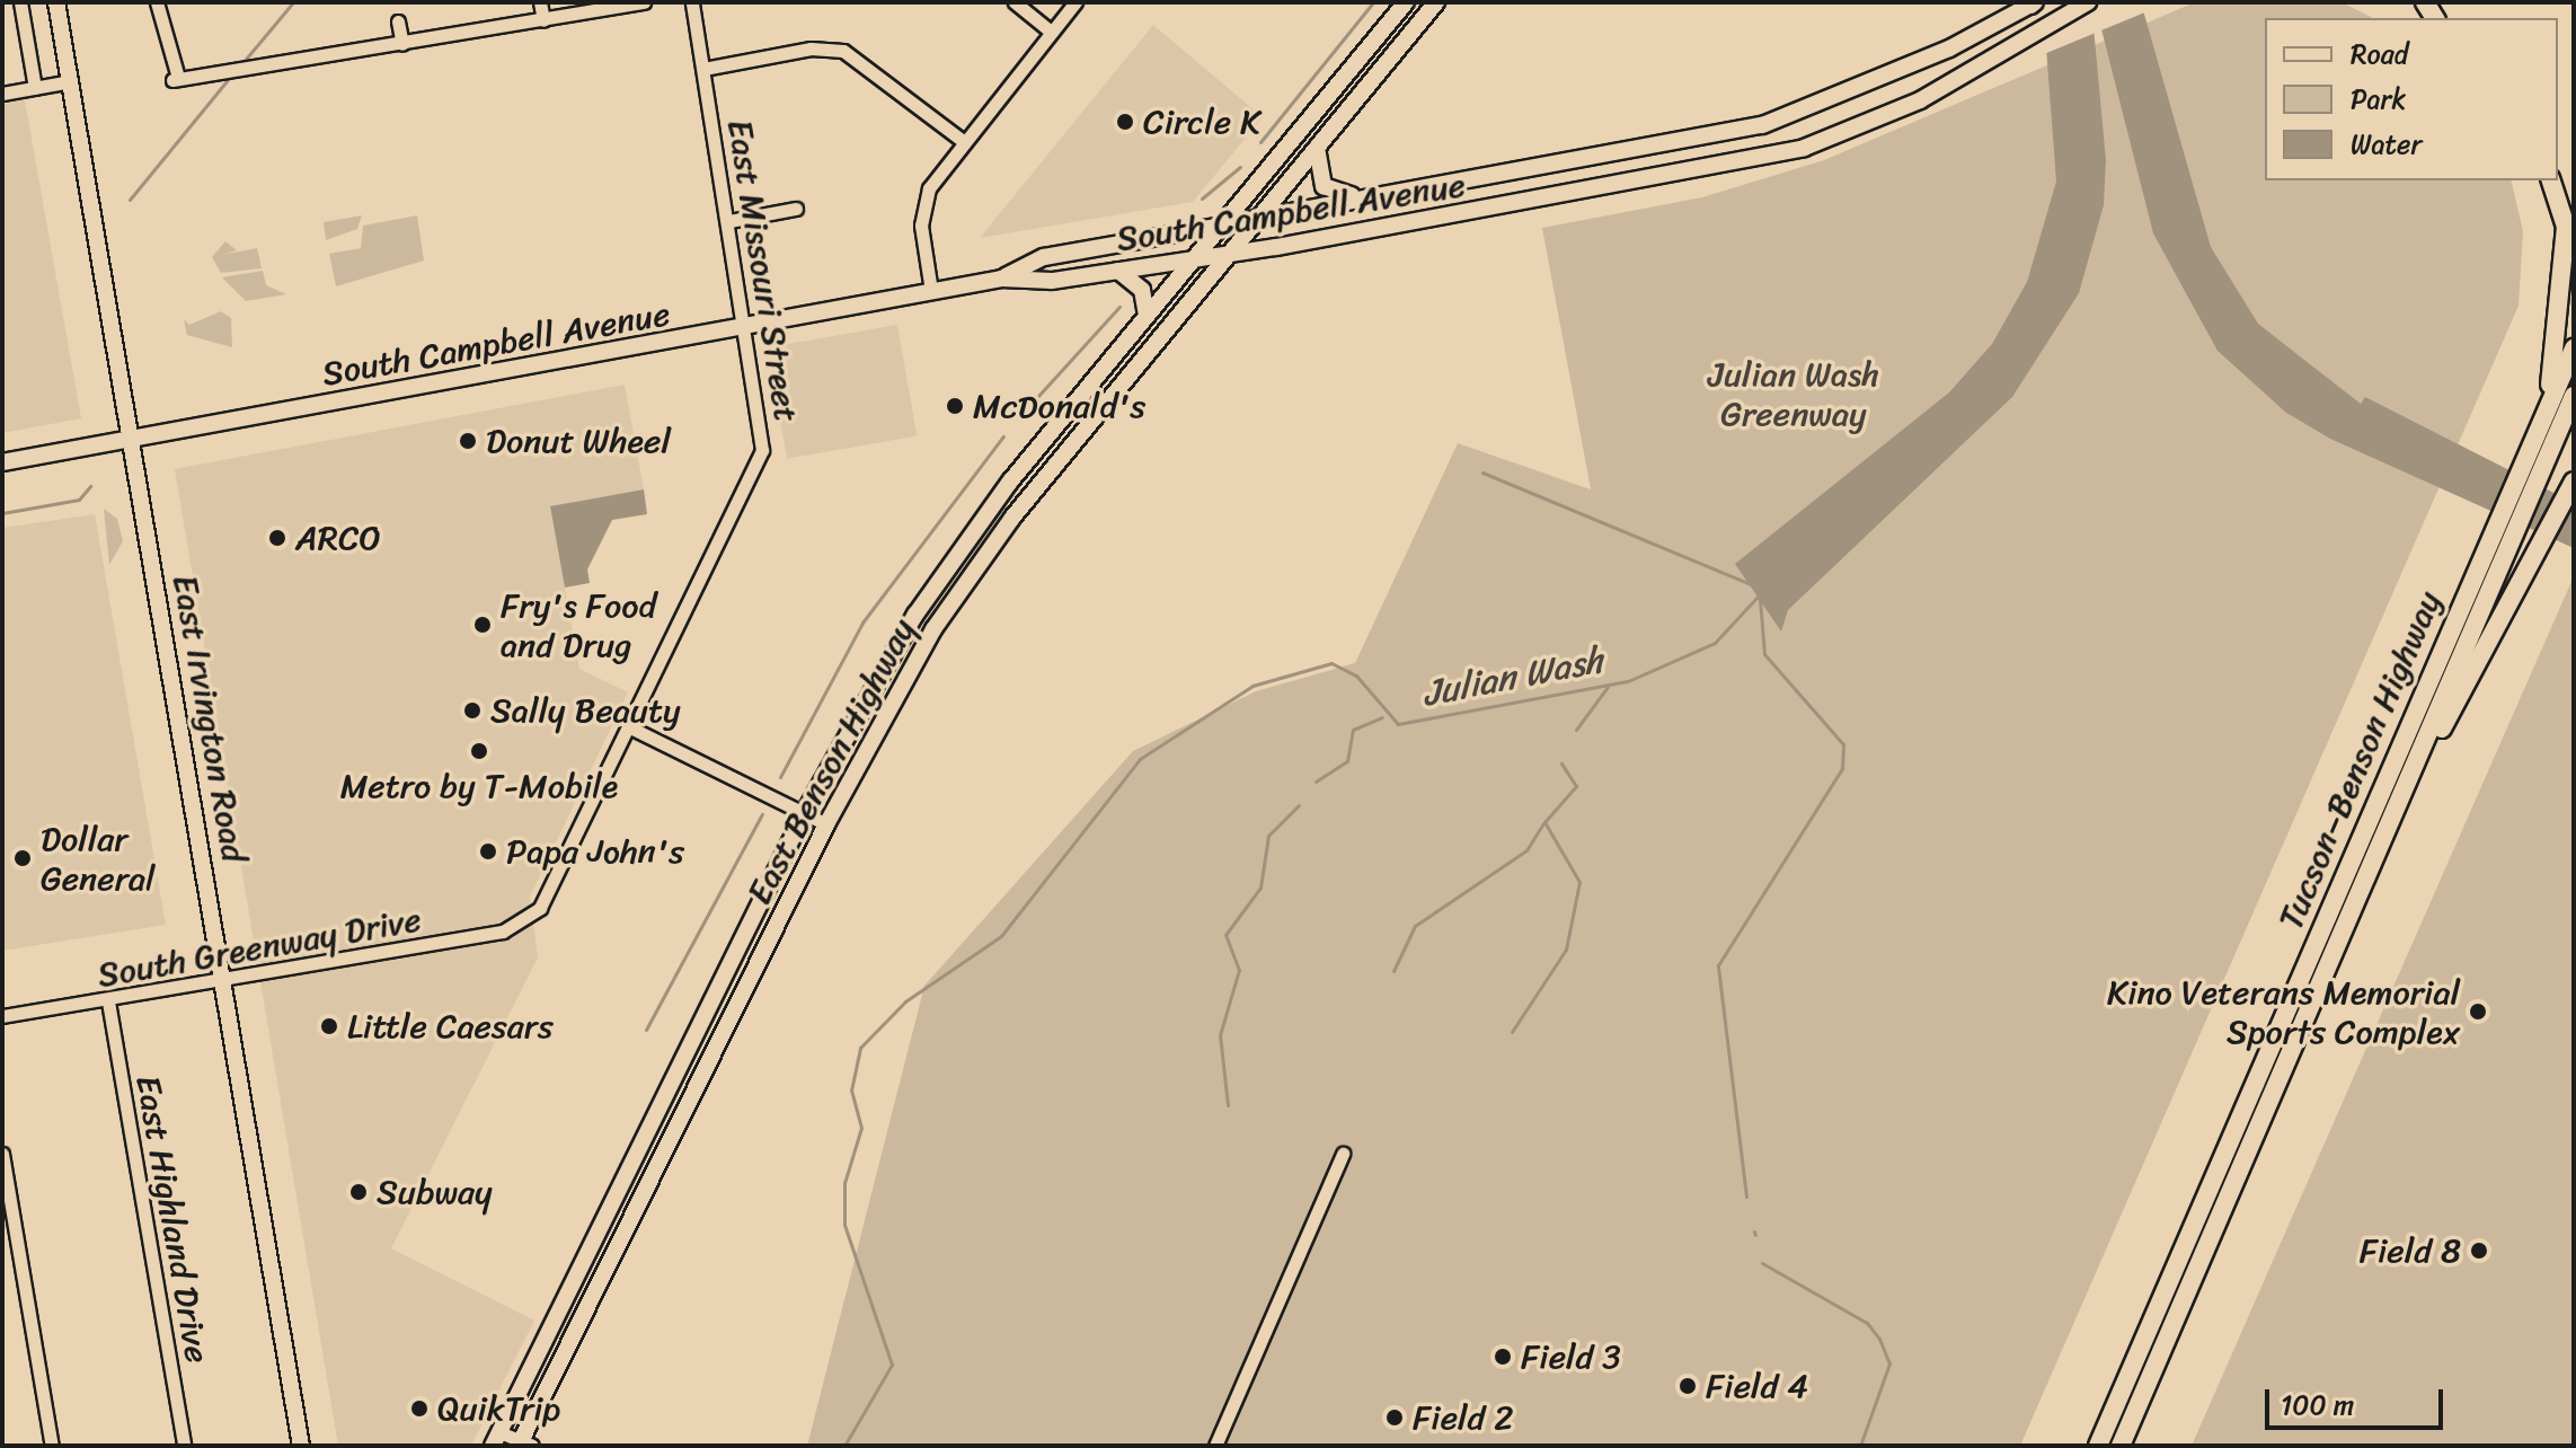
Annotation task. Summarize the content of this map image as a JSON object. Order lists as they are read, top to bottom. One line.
{"streets":{"highway":["Tucson–Benson Highway"],"main road":["South Campbell Avenue","East Irvington Road","East Benson Highway"],"street":["East Missouri Street","South Greenway Drive","East Highland Drive"]},"crossings":[["South Campbell Avenue","East Missouri Street"],["South Campbell Avenue","East Irvington Road"],["South Campbell Avenue","East Benson Highway"],["East Missouri Street","South Greenway Drive"],["East Irvington Road","South Greenway Drive"],["South Greenway Drive","East Highland Drive"]],"water":["Julian Wash"],"parks":["Julian Wash Greenway"],"places":["Circle K","McDonald's","Donut Wheel","ARCO","Fry's Food and Drug","Sally Beauty","Metro by T-Mobile","Papa John's","Dollar General","Kino Veterans Memorial Sports Complex","Little Caesars","Subway","Field 8","Field 3","Field 4","QuikTrip","Field 2"],"legend":["Road","Park","Water"],"scale_bar":"100 m"}
